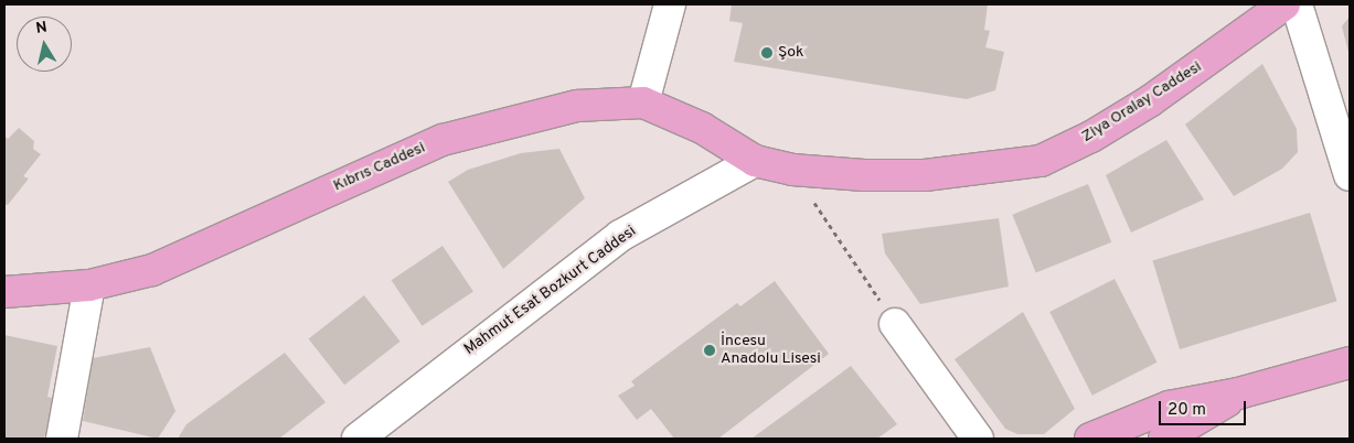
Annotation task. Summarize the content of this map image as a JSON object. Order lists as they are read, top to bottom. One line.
{"streets":{"main road":["Ziya Oralay Caddesi","Kıbrıs Caddesi"],"street":["Mahmut Esat Bozkurt Caddesi"]},"crossings":[["Ziya Oralay Caddesi","Kıbrıs Caddesi"],["Ziya Oralay Caddesi","Mahmut Esat Bozkurt Caddesi"],["Kıbrıs Caddesi","Mahmut Esat Bozkurt Caddesi"]],"places":["Şok","İncesu Anadolu Lisesi"],"scale_bar":"20 m","north":"top"}
